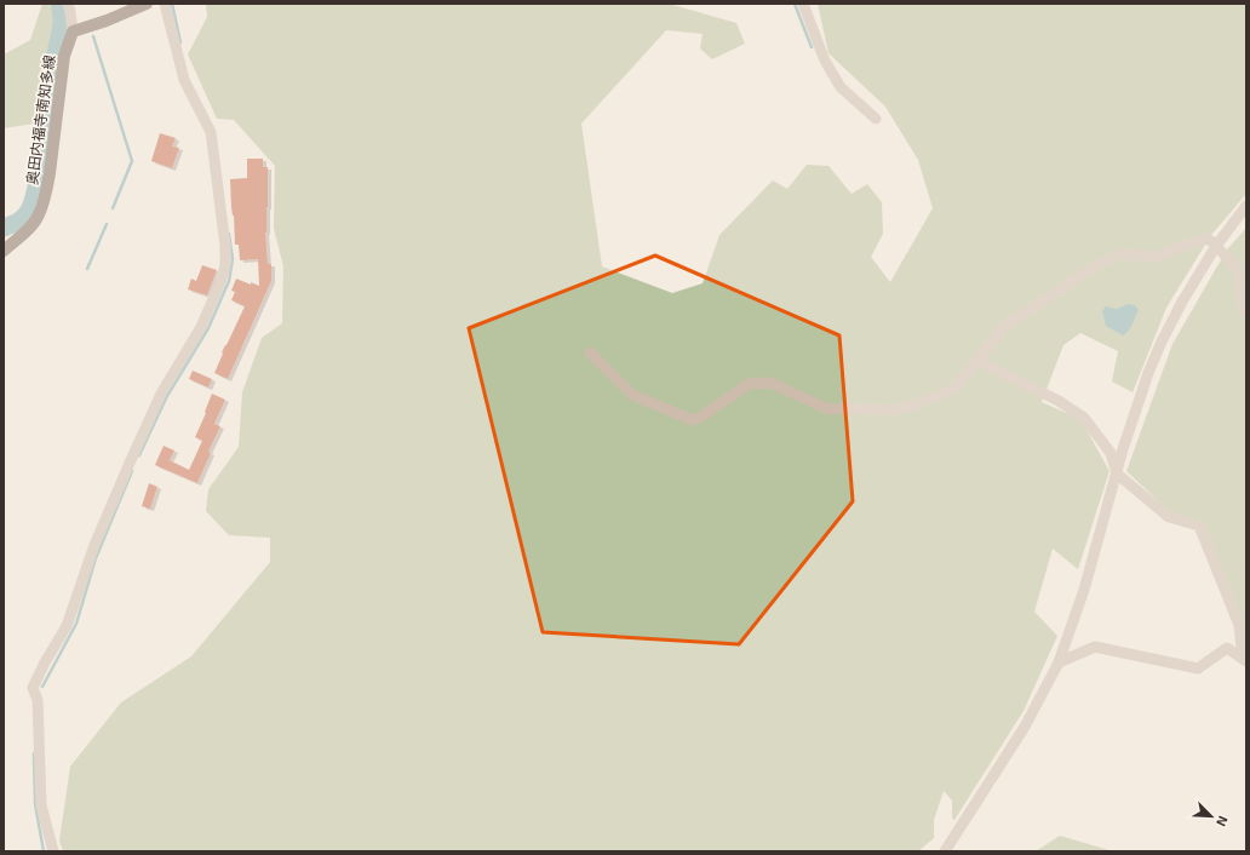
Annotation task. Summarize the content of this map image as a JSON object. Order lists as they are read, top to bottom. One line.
{"streets":{"main road":["奥田内福寺南知多線"]},"north":"bottom right"}
